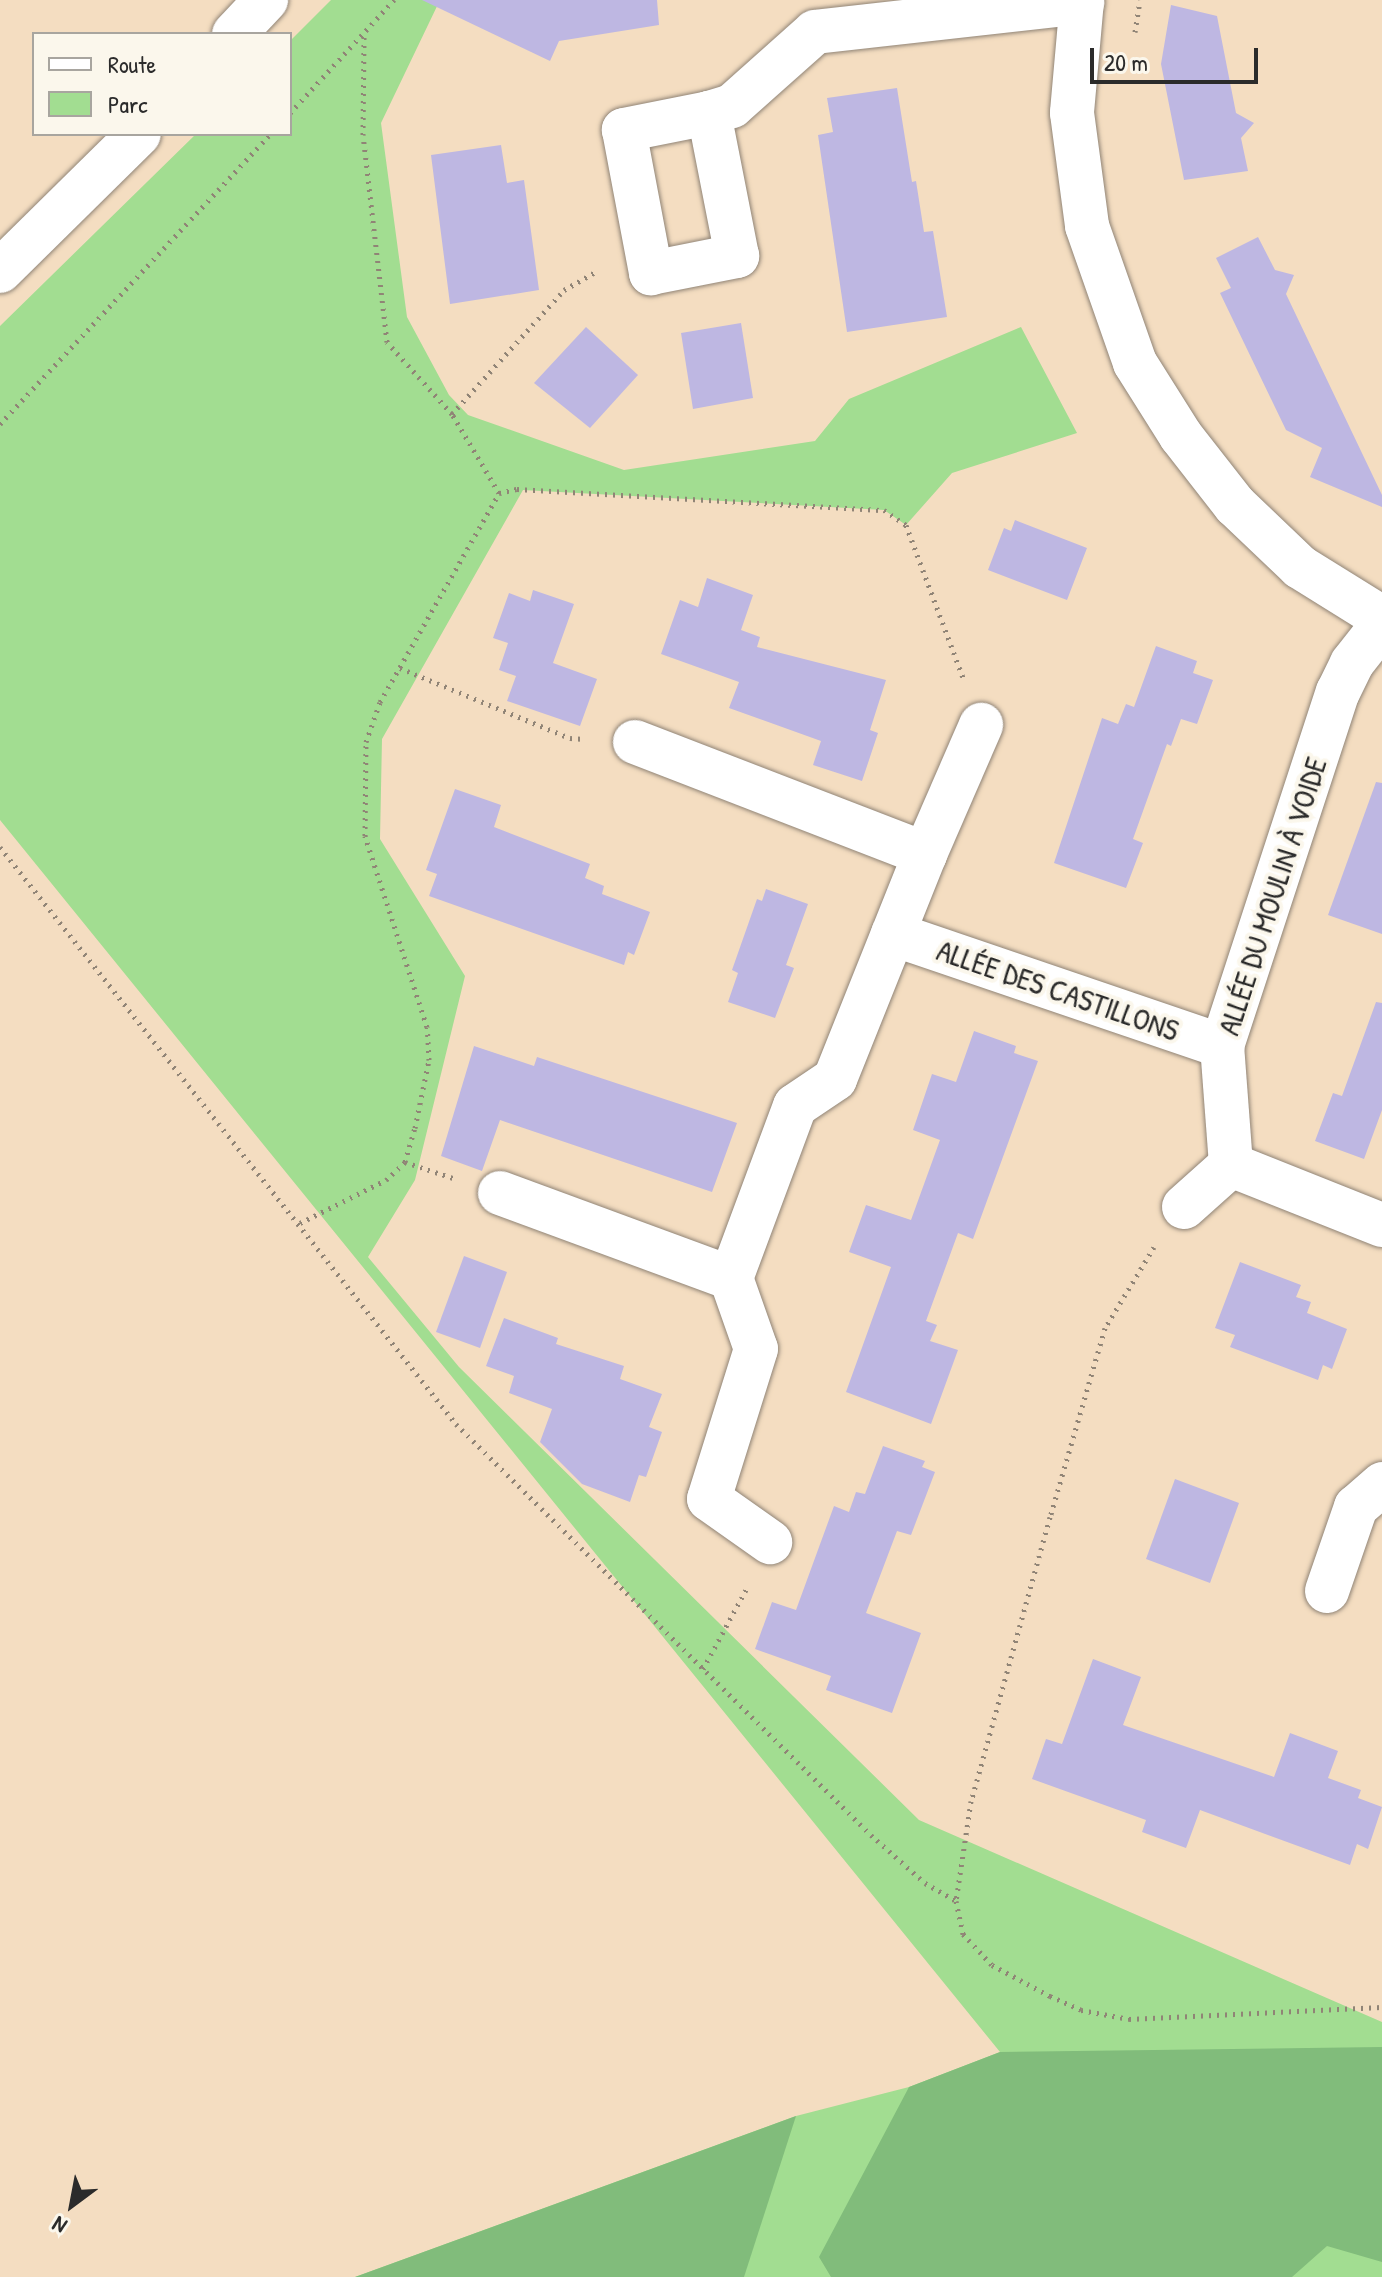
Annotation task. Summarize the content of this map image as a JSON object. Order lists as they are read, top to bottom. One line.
{"streets":{"street":["ALLÉE DU MOULIN À VOIDE","ALLÉE DES CASTILLONS"]},"crossings":[["ALLÉE DU MOULIN À VOIDE","ALLÉE DES CASTILLONS"]],"legend":["Route","Parc"],"scale_bar":"20 m","north":"bottom left"}
